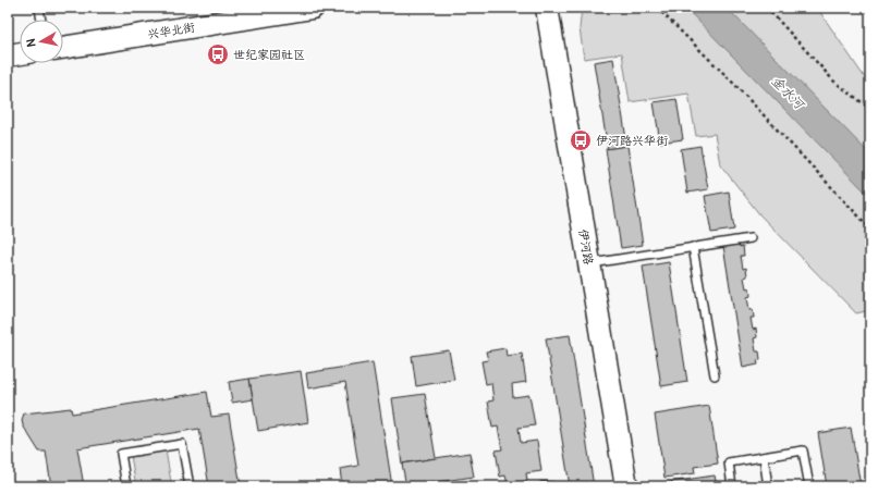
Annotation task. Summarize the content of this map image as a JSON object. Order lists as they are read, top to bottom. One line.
{"streets":{"street":["兴华北街","伊河路"]},"water":["金水河"],"places":{"bus stop":["世纪家园社区","伊河路兴华街"]},"north":"left"}
